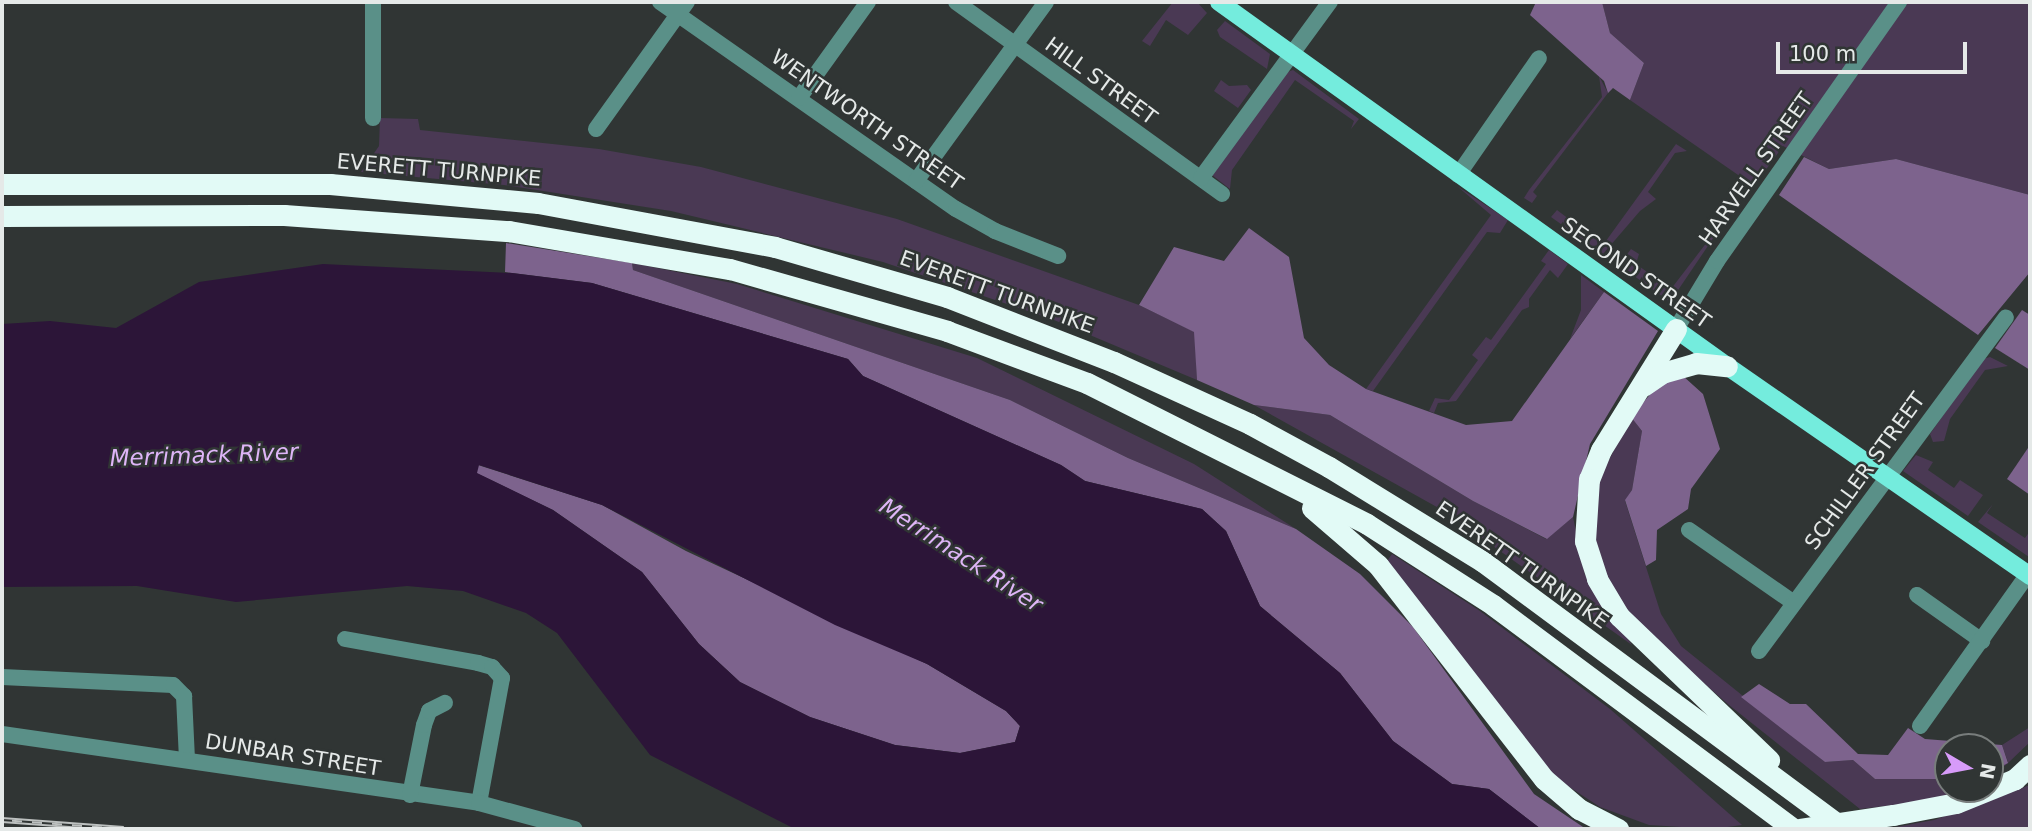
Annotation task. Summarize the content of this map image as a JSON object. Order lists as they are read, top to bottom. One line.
{"streets":{"highway":["EVERETT TURNPIKE"],"main road":["SECOND STREET"],"street":["HILL STREET","WENTWORTH STREET","HARVELL STREET","SCHILLER STREET","DUNBAR STREET"]},"crossings":[["HARVELL STREET","SECOND STREET"],["SECOND STREET","SCHILLER STREET"]],"water":["Merrimack River"],"scale_bar":"100 m","north":"right"}
